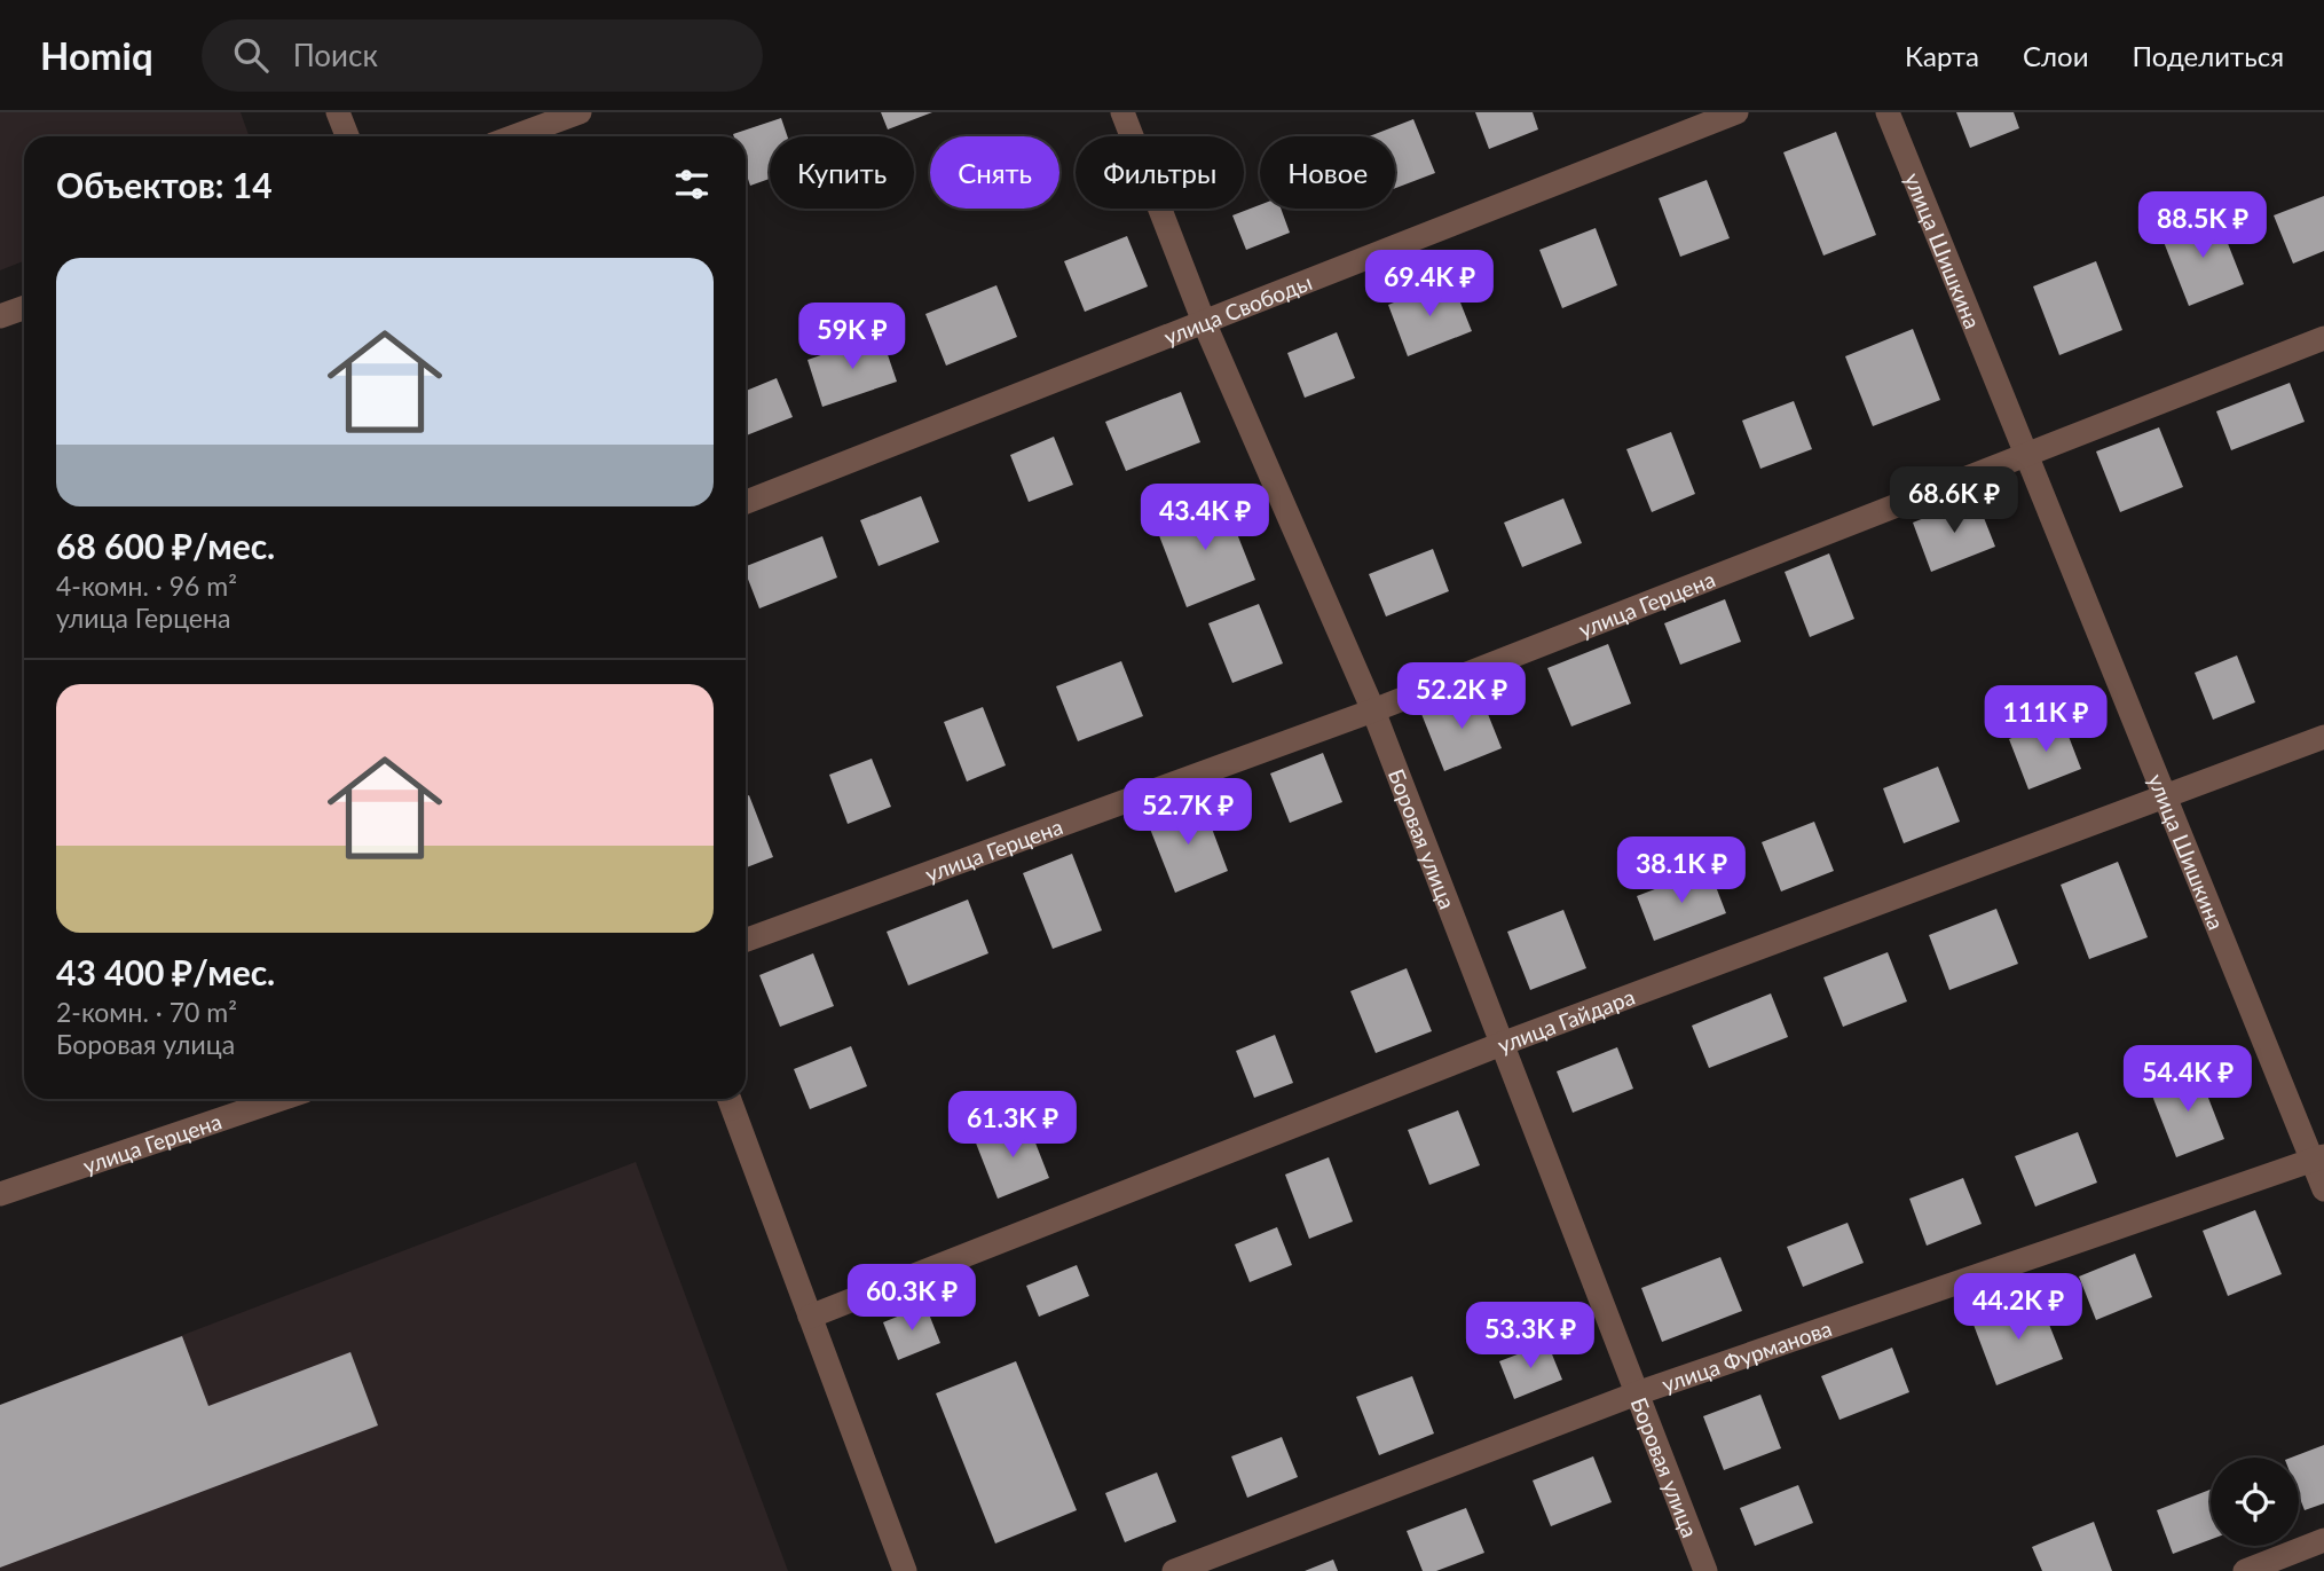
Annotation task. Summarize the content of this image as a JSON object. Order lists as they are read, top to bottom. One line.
{"streets":{"street":["улица Шишкина","улица Свободы","улица Герцена","Боровая улица","улица Гайдара","улица Фурманова"]},"crossings":[["улица Шишкина","улица Герцена"],["улица Шишкина","улица Гайдара"],["улица Шишкина","улица Фурманова"],["улица Свободы","Боровая улица"],["улица Герцена","Боровая улица"],["Боровая улица","улица Гайдара"],["Боровая улица","улица Фурманова"]],"page":{"header":"Homiq","search":"Поиск","nav":["Карта","Слои","Поделиться"],"chip":["Купить","Снять","Фильтры","Новое"],"heading":"Объектов: 14","price":["88.5K ₽","69.4K ₽","59K ₽","68.6K ₽","43.4K ₽","52.2K ₽","111K ₽","52.7K ₽","38.1K ₽","54.4K ₽","61.3K ₽","60.3K ₽","44.2K ₽","53.3K ₽"],"list":[{"name":"68 600 ₽/мес.","note":"4-комн. · 96 m² · улица Герцена"},{"name":"43 400 ₽/мес.","note":"2-комн. · 70 m² · Боровая улица"}]}}
